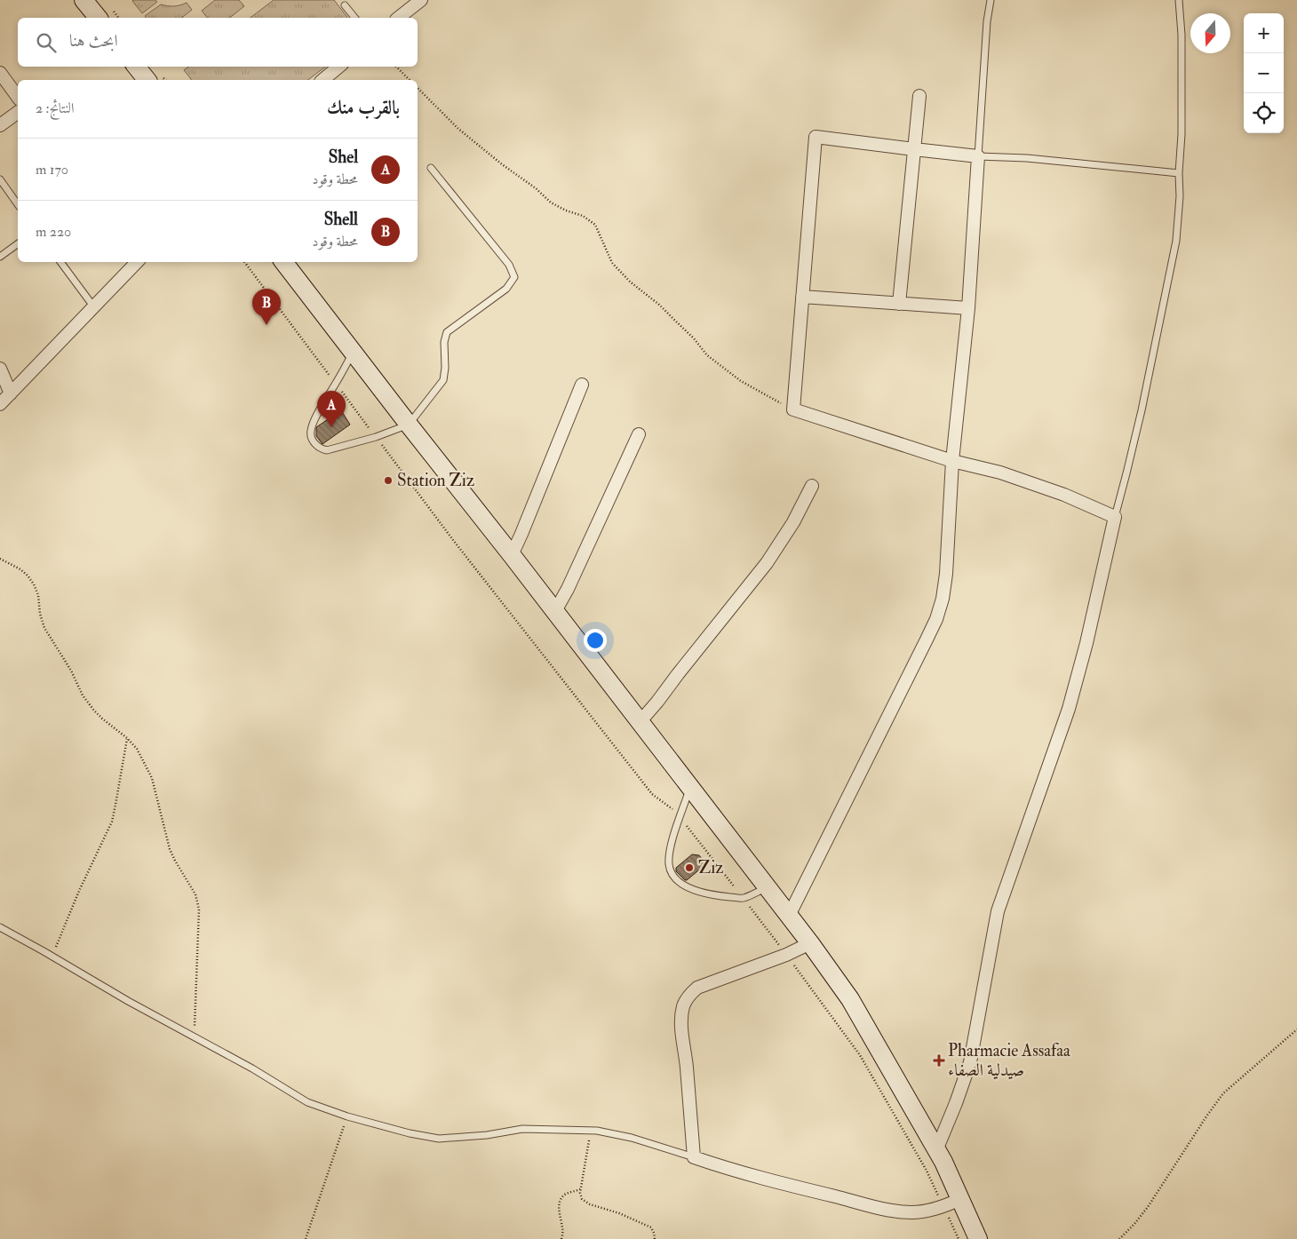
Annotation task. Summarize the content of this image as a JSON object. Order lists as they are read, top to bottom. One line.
{"places":{"other":["Station Ziz","Ziz"],"health":["Pharmacie Assafaa صيدلية الصفاء"]},"north":"bottom","page":{"map_buttons":["+","−"],"search":"ابحث هنا","heading":["بالقرب منك","النتائج: 2"],"list":[{"mark":"A","name":"Shel","note":"محطة وقود","value":"170 m"},{"mark":"B","name":"Shell","note":"محطة وقود","value":"220 m"}],"pins":["B","A"]}}
